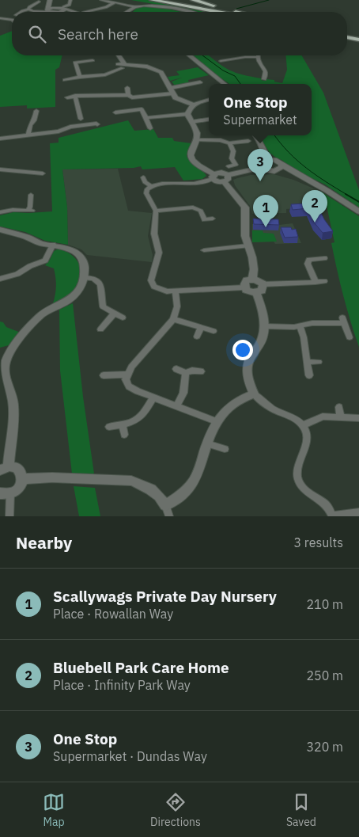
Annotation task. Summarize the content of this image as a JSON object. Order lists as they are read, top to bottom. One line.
{"page":{"search":"Search here","popup":["One Stop","Supermarket"],"pins":["3","2","1"],"heading":["Nearby","3 results"],"list":[{"mark":"1","name":"Scallywags Private Day Nursery","note":"Place · Rowallan Way","value":"210 m"},{"mark":"2","name":"Bluebell Park Care Home","note":"Place · Infinity Park Way","value":"250 m"},{"mark":"3","name":"One Stop","note":"Supermarket · Dundas Way","value":"320 m"}],"nav":["Map","Directions","Saved"]}}
